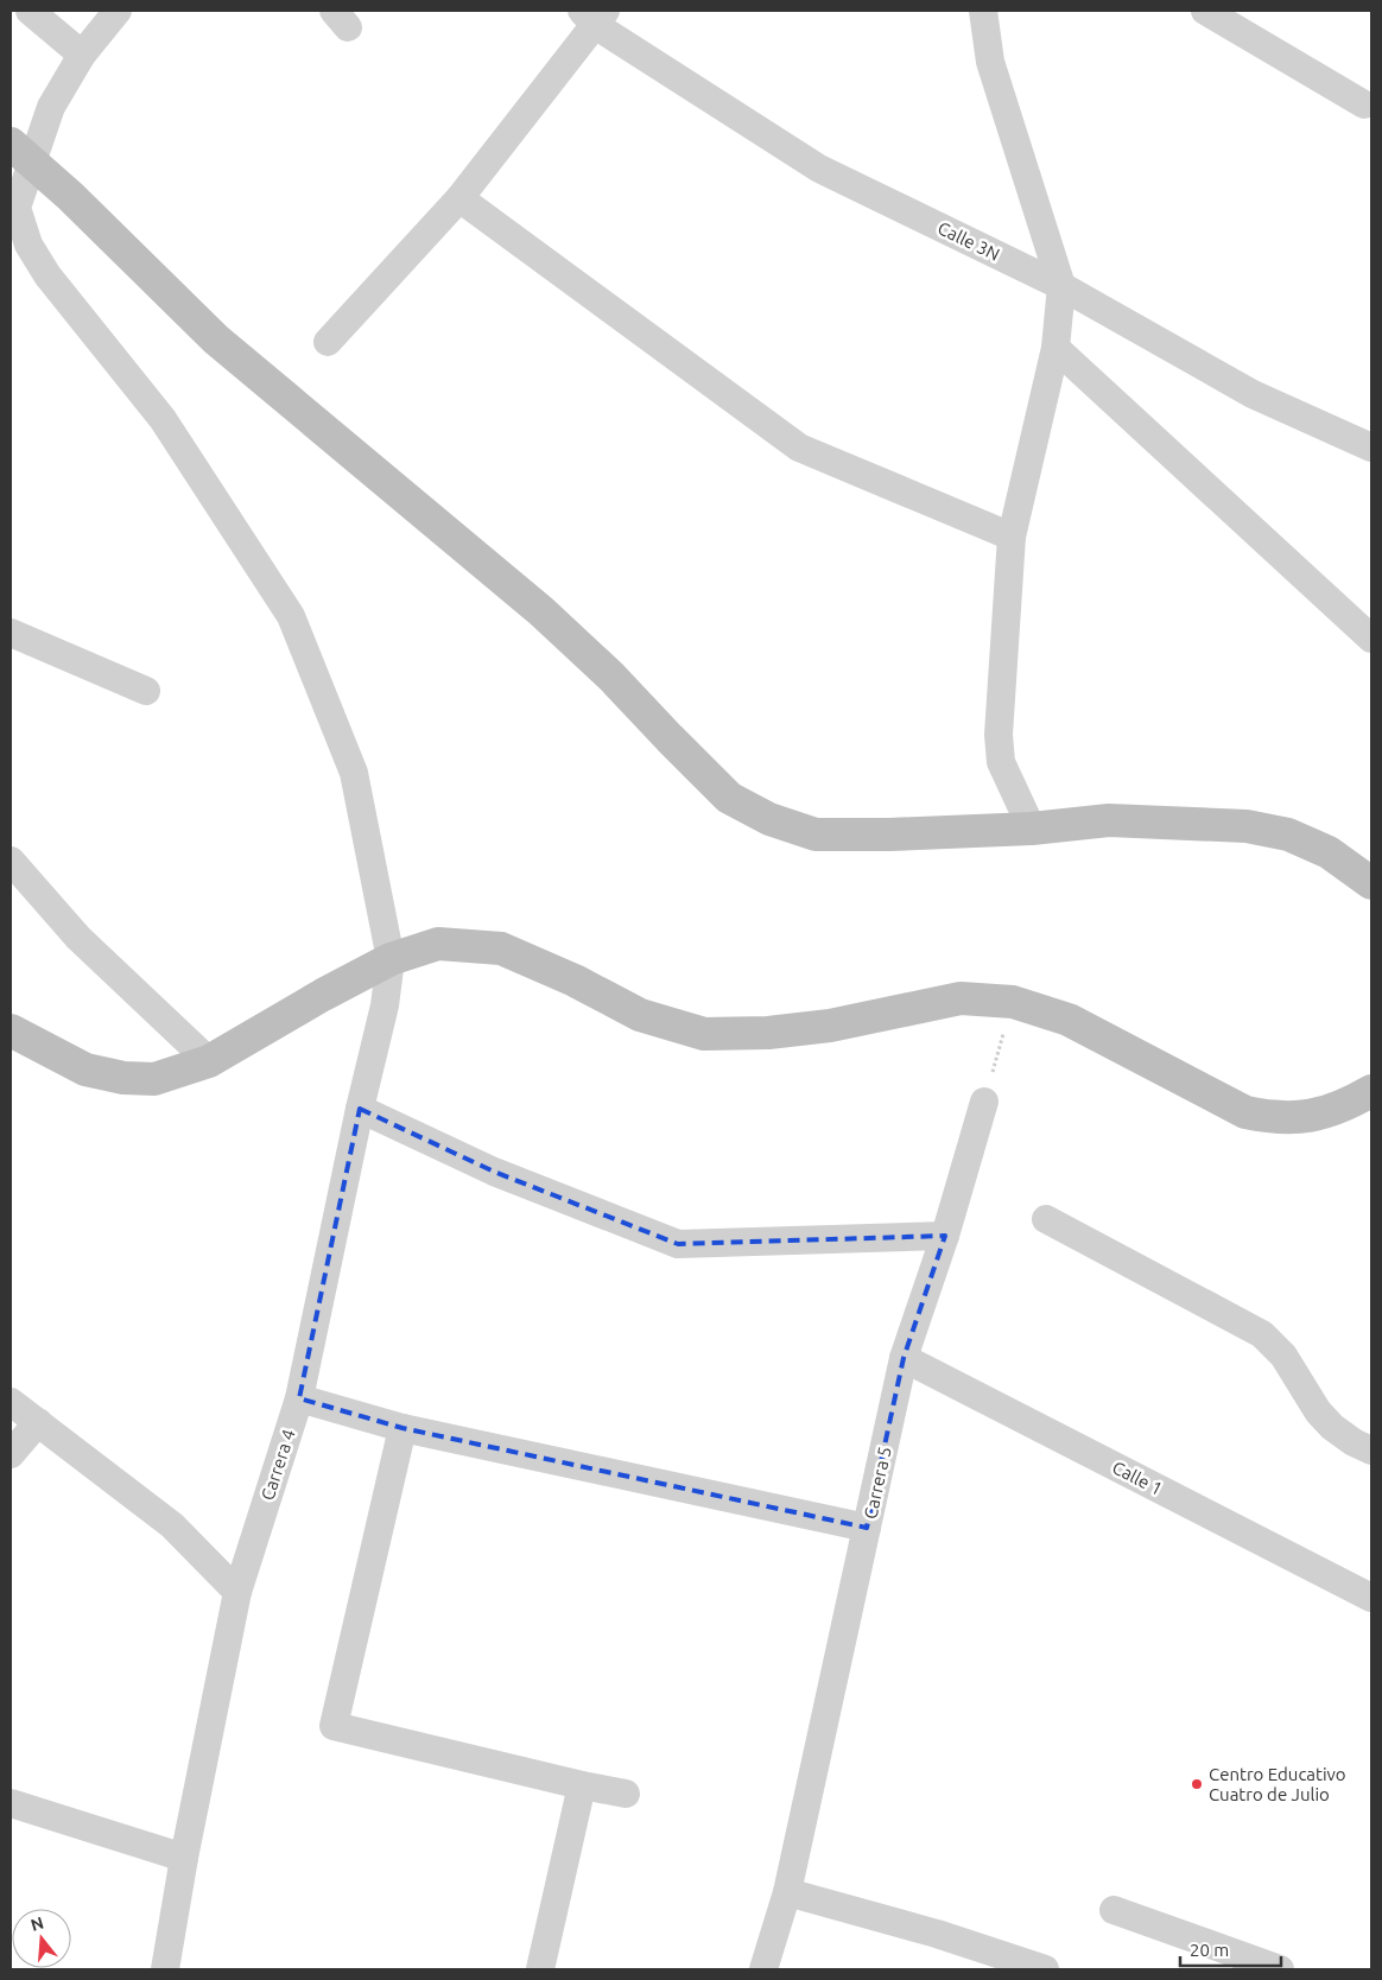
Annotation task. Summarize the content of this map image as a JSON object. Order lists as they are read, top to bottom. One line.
{"streets":{"street":["Calle 3N","Carrera 4","Calle 1","Carrera 5"]},"crossings":[["Calle 1","Carrera 5"]],"places":["Centro Educativo Cuatro de Julio"],"scale_bar":"20 m","north":"top"}
